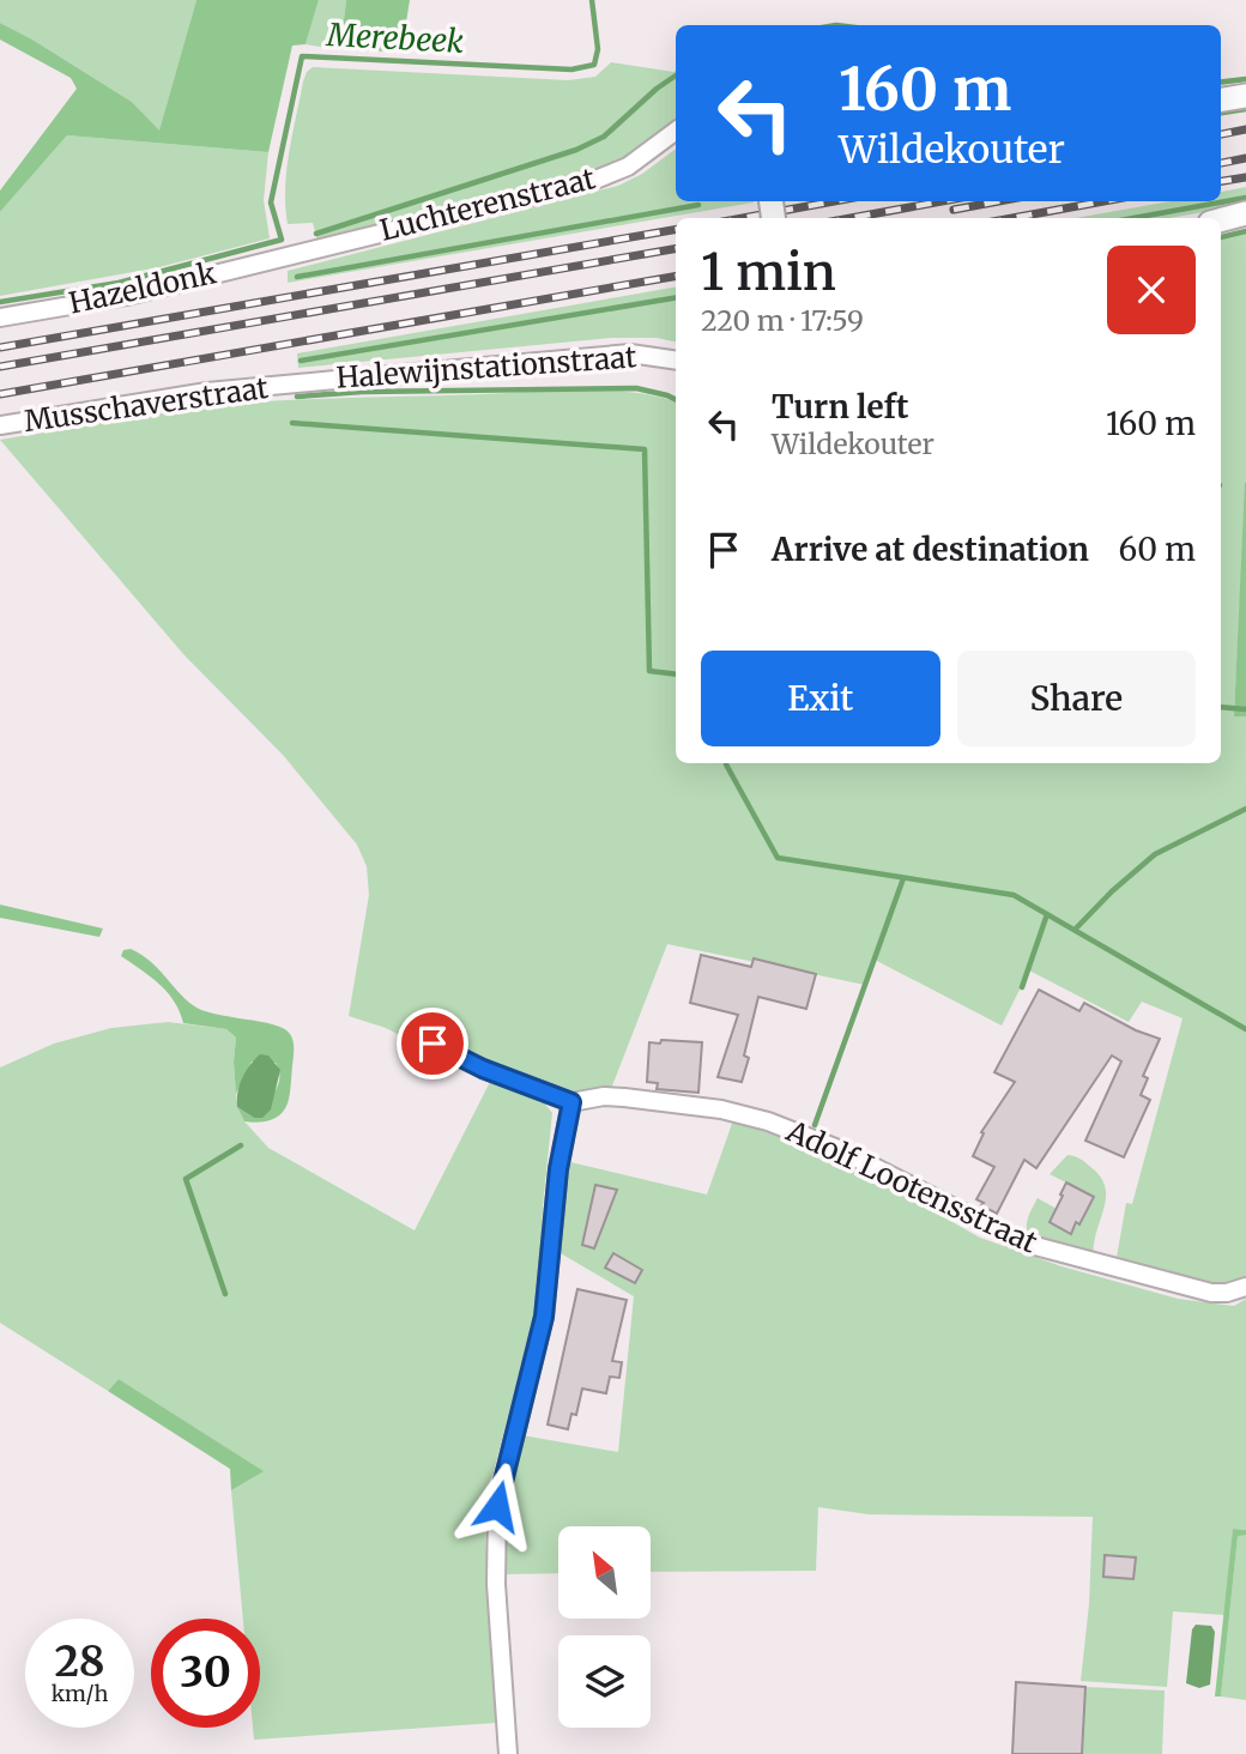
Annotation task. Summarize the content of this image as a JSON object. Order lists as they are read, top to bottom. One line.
{"streets":{"street":["Luchterenstraat","Hazeldonk","Halewijnstationstraat","Musschaverstraat","Adolf Lootensstraat"]},"crossings":[["Luchterenstraat","Hazeldonk"],["Halewijnstationstraat","Musschaverstraat"]],"water":["Merebeek"],"north":"top left","page":{"turn":["160 m","Wildekouter"],"heading":["1 min","220 m · 17:59"],"list":[{"name":"Turn left","note":"Wildekouter","value":"160 m"},{"name":"Arrive at destination","value":"60 m"}],"buttons":["Exit","Share"],"speed":"28 km/h","limit":"30"}}
